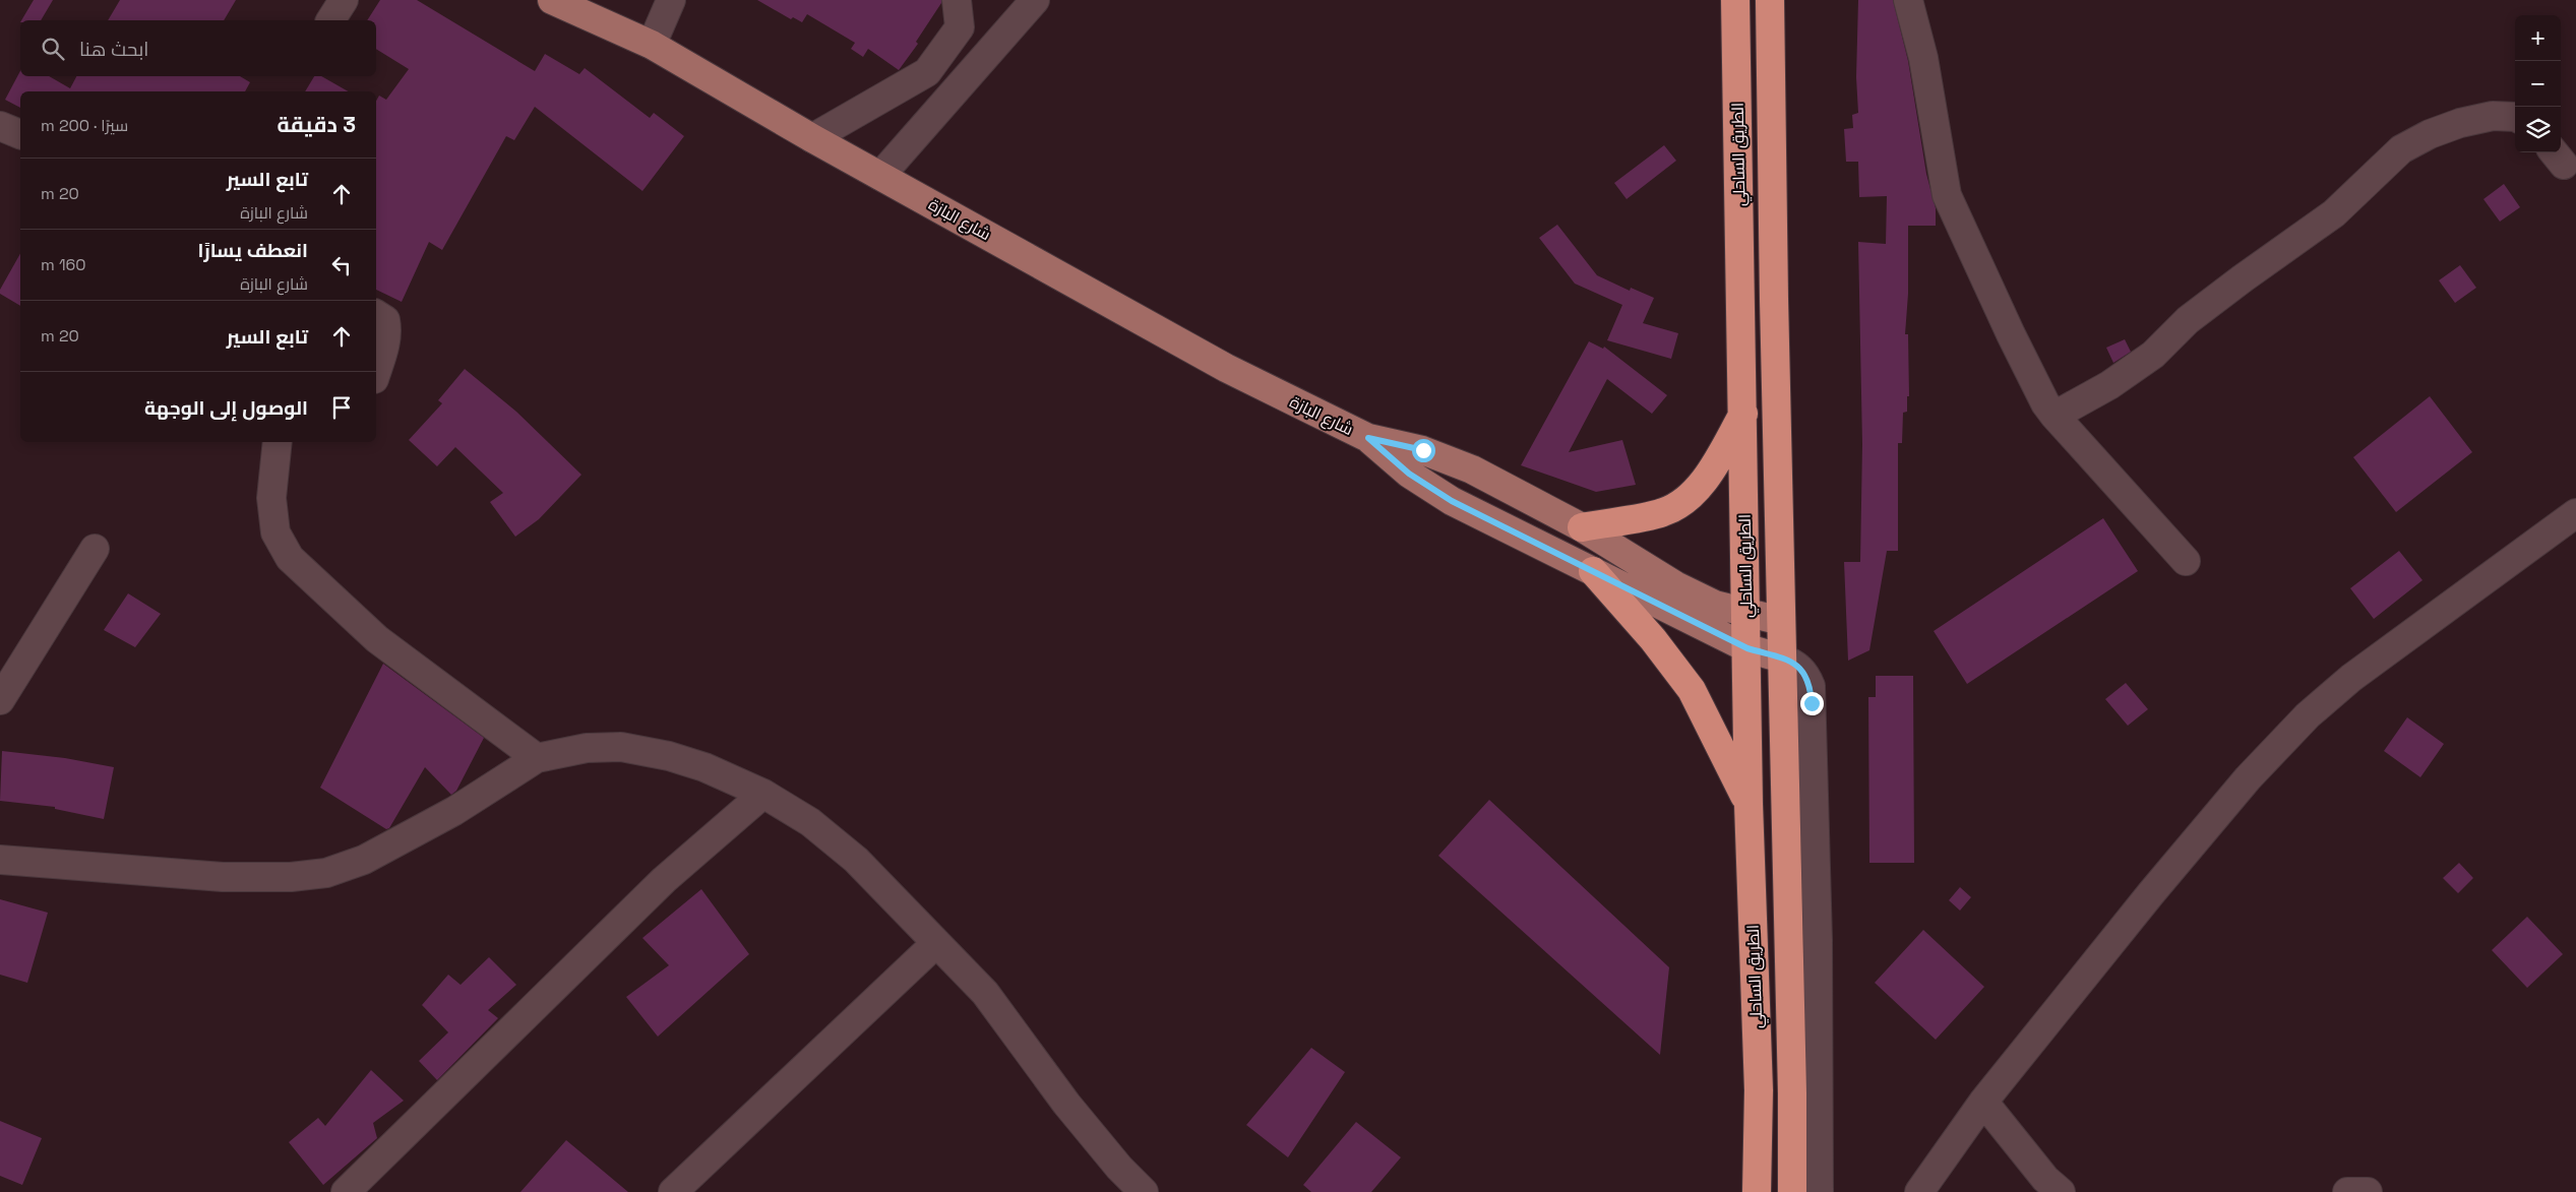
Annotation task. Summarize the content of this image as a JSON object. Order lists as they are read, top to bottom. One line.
{"streets":{"highway":["الطريق الساحلي"],"main road":["شارع البازة"]},"crossings":[["الطريق الساحلي","شارع البازة"]],"page":{"map_buttons":["+","−"],"search":"ابحث هنا","heading":["3 دقيقة","سيرًا · 200 m"],"list":[["تابع السير","شارع البازة","20 m"],["انعطف يسارًا","شارع البازة","160 m"],["تابع السير","20 m"],"الوصول إلى الوجهة"]}}
